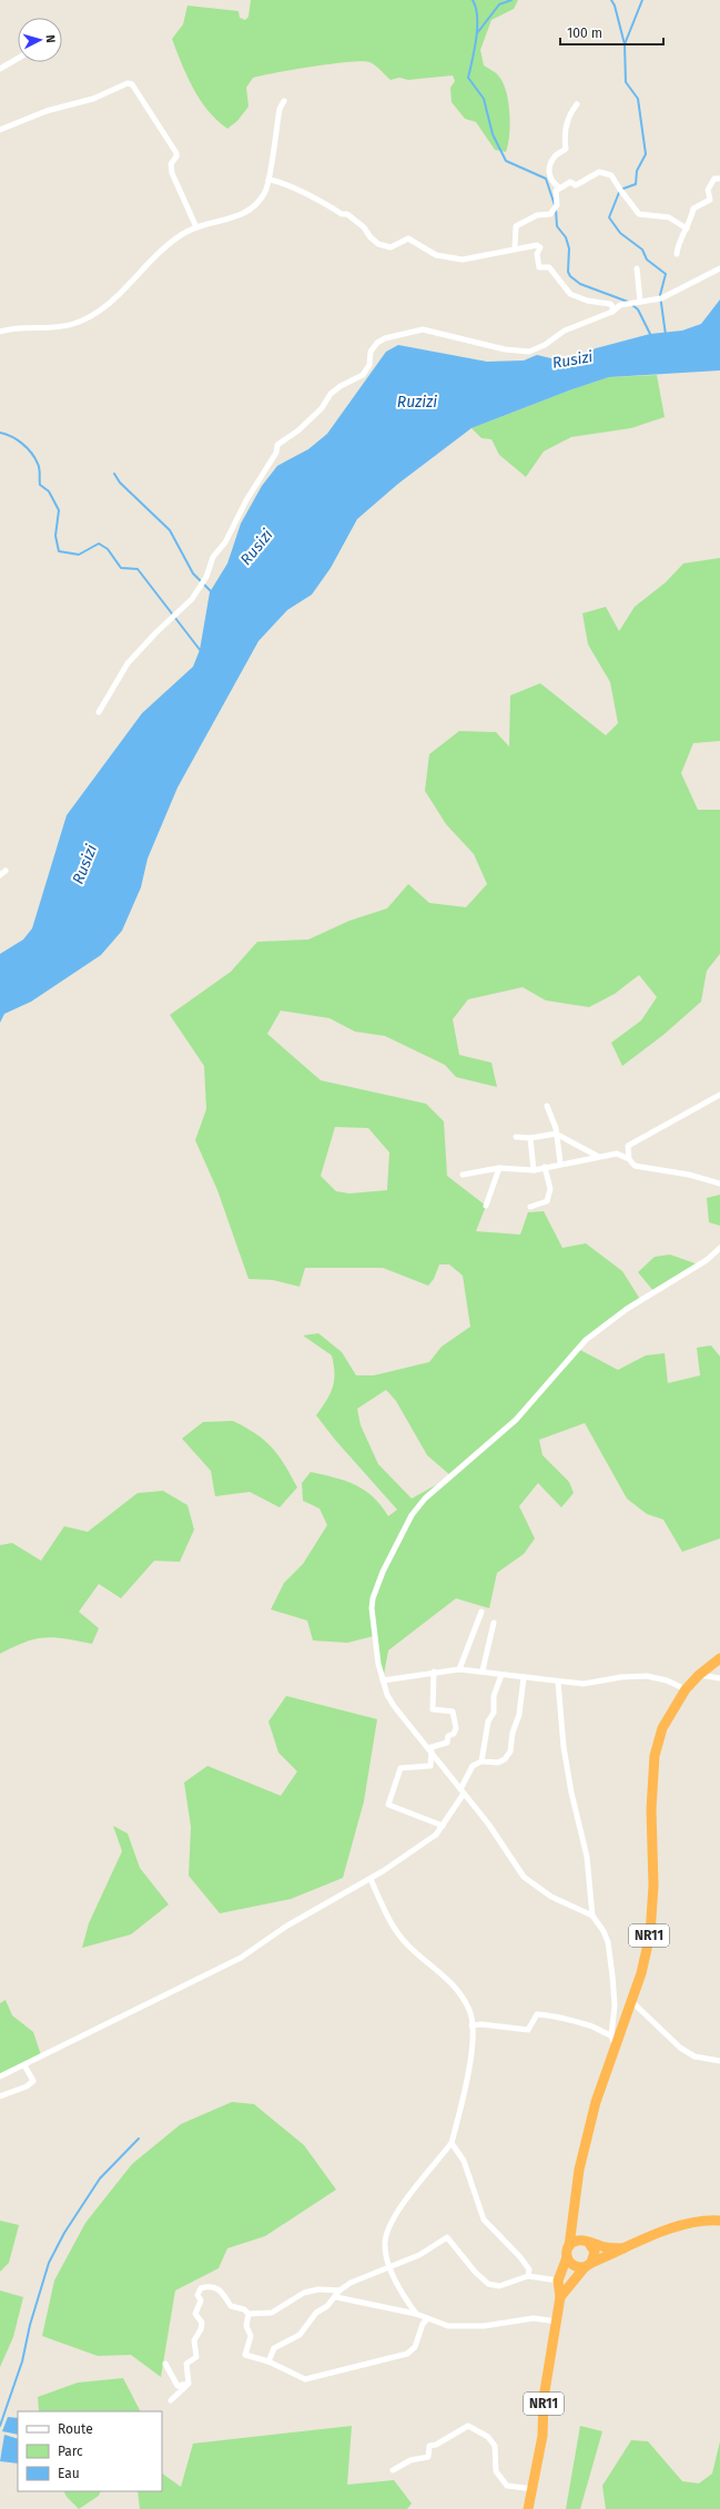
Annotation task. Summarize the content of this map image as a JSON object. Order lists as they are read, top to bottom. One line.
{"streets":{"highway":["NR11"]},"water":["Rusizi","Ruzizi"],"legend":["Route","Parc","Eau"],"scale_bar":"100 m","north":"right"}
